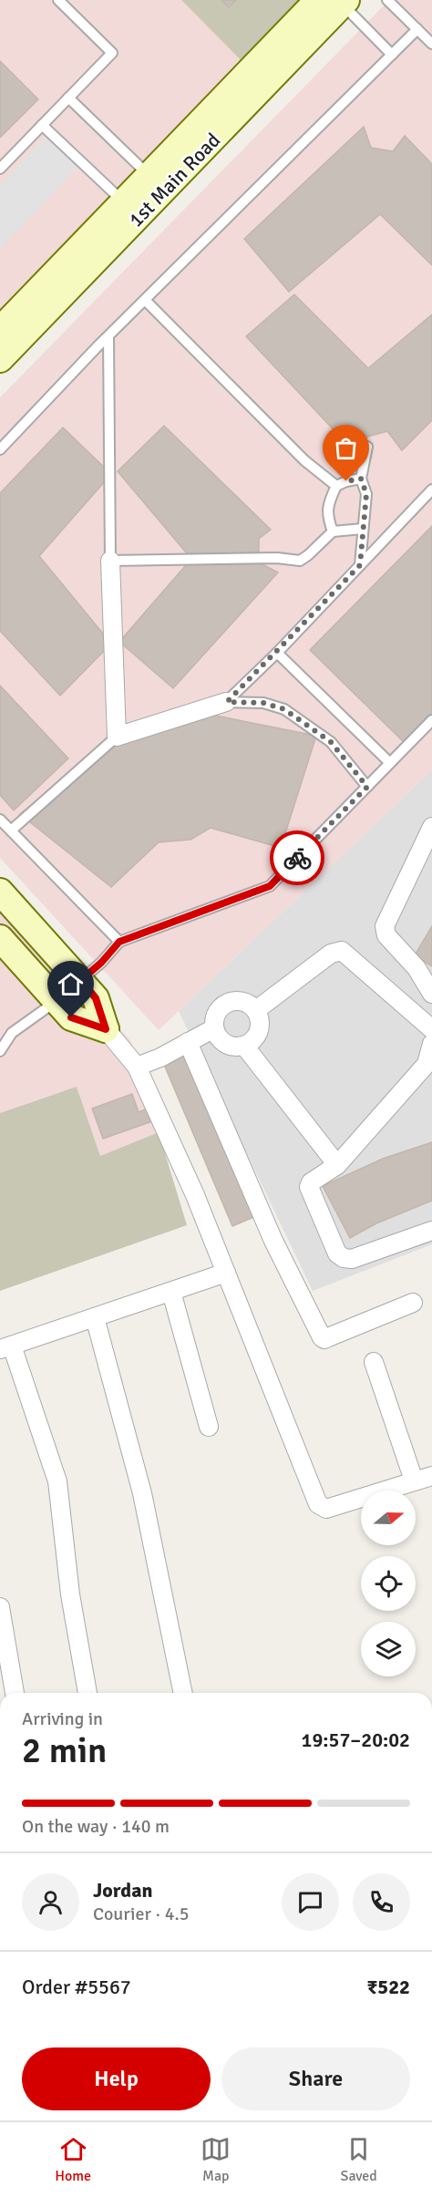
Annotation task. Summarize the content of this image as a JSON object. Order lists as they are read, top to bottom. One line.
{"streets":{"street":["1st Main Road"]},"north":"right","page":{"heading":["2 min","Arriving in","19:57–20:02"],"panel":["Jordan","Courier · 4.5","Order #5567","₹522"],"bar":"On the way · 140 m","buttons":["Help","Share"],"tabs":["Home","Map","Saved"]}}
